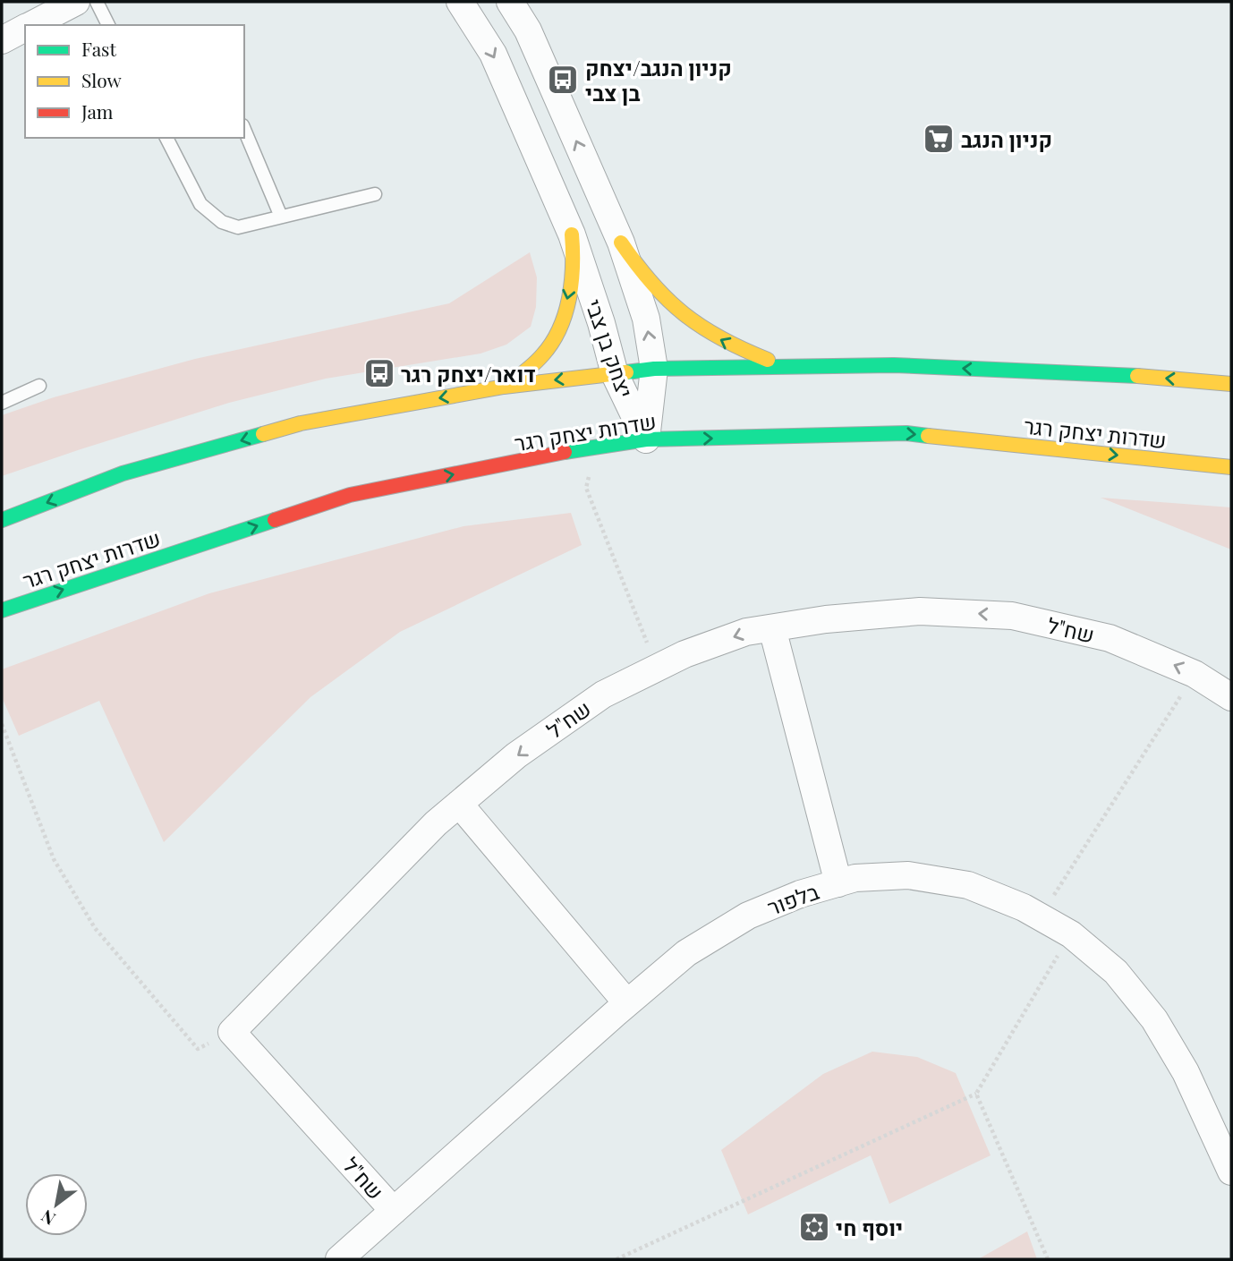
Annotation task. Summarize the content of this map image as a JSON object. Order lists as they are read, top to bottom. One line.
{"streets":{"main road":["שדרות יצחק רגר"],"street":["יצחק בן צבי","שח\"ל","בלפור"]},"crossings":[["יצחק בן צבי","שדרות יצחק רגר"],["שח\"ל","בלפור"]],"one_way":["שח\"ל"],"places":{"bus stop":["קניון הנגב/יצחק בן צבי","דואר/יצחק רגר"],"supermarket":["קניון הנגב"],"synagogue":["יוסף חי"]},"legend":["Fast","Slow","Jam"],"north":"bottom left"}
